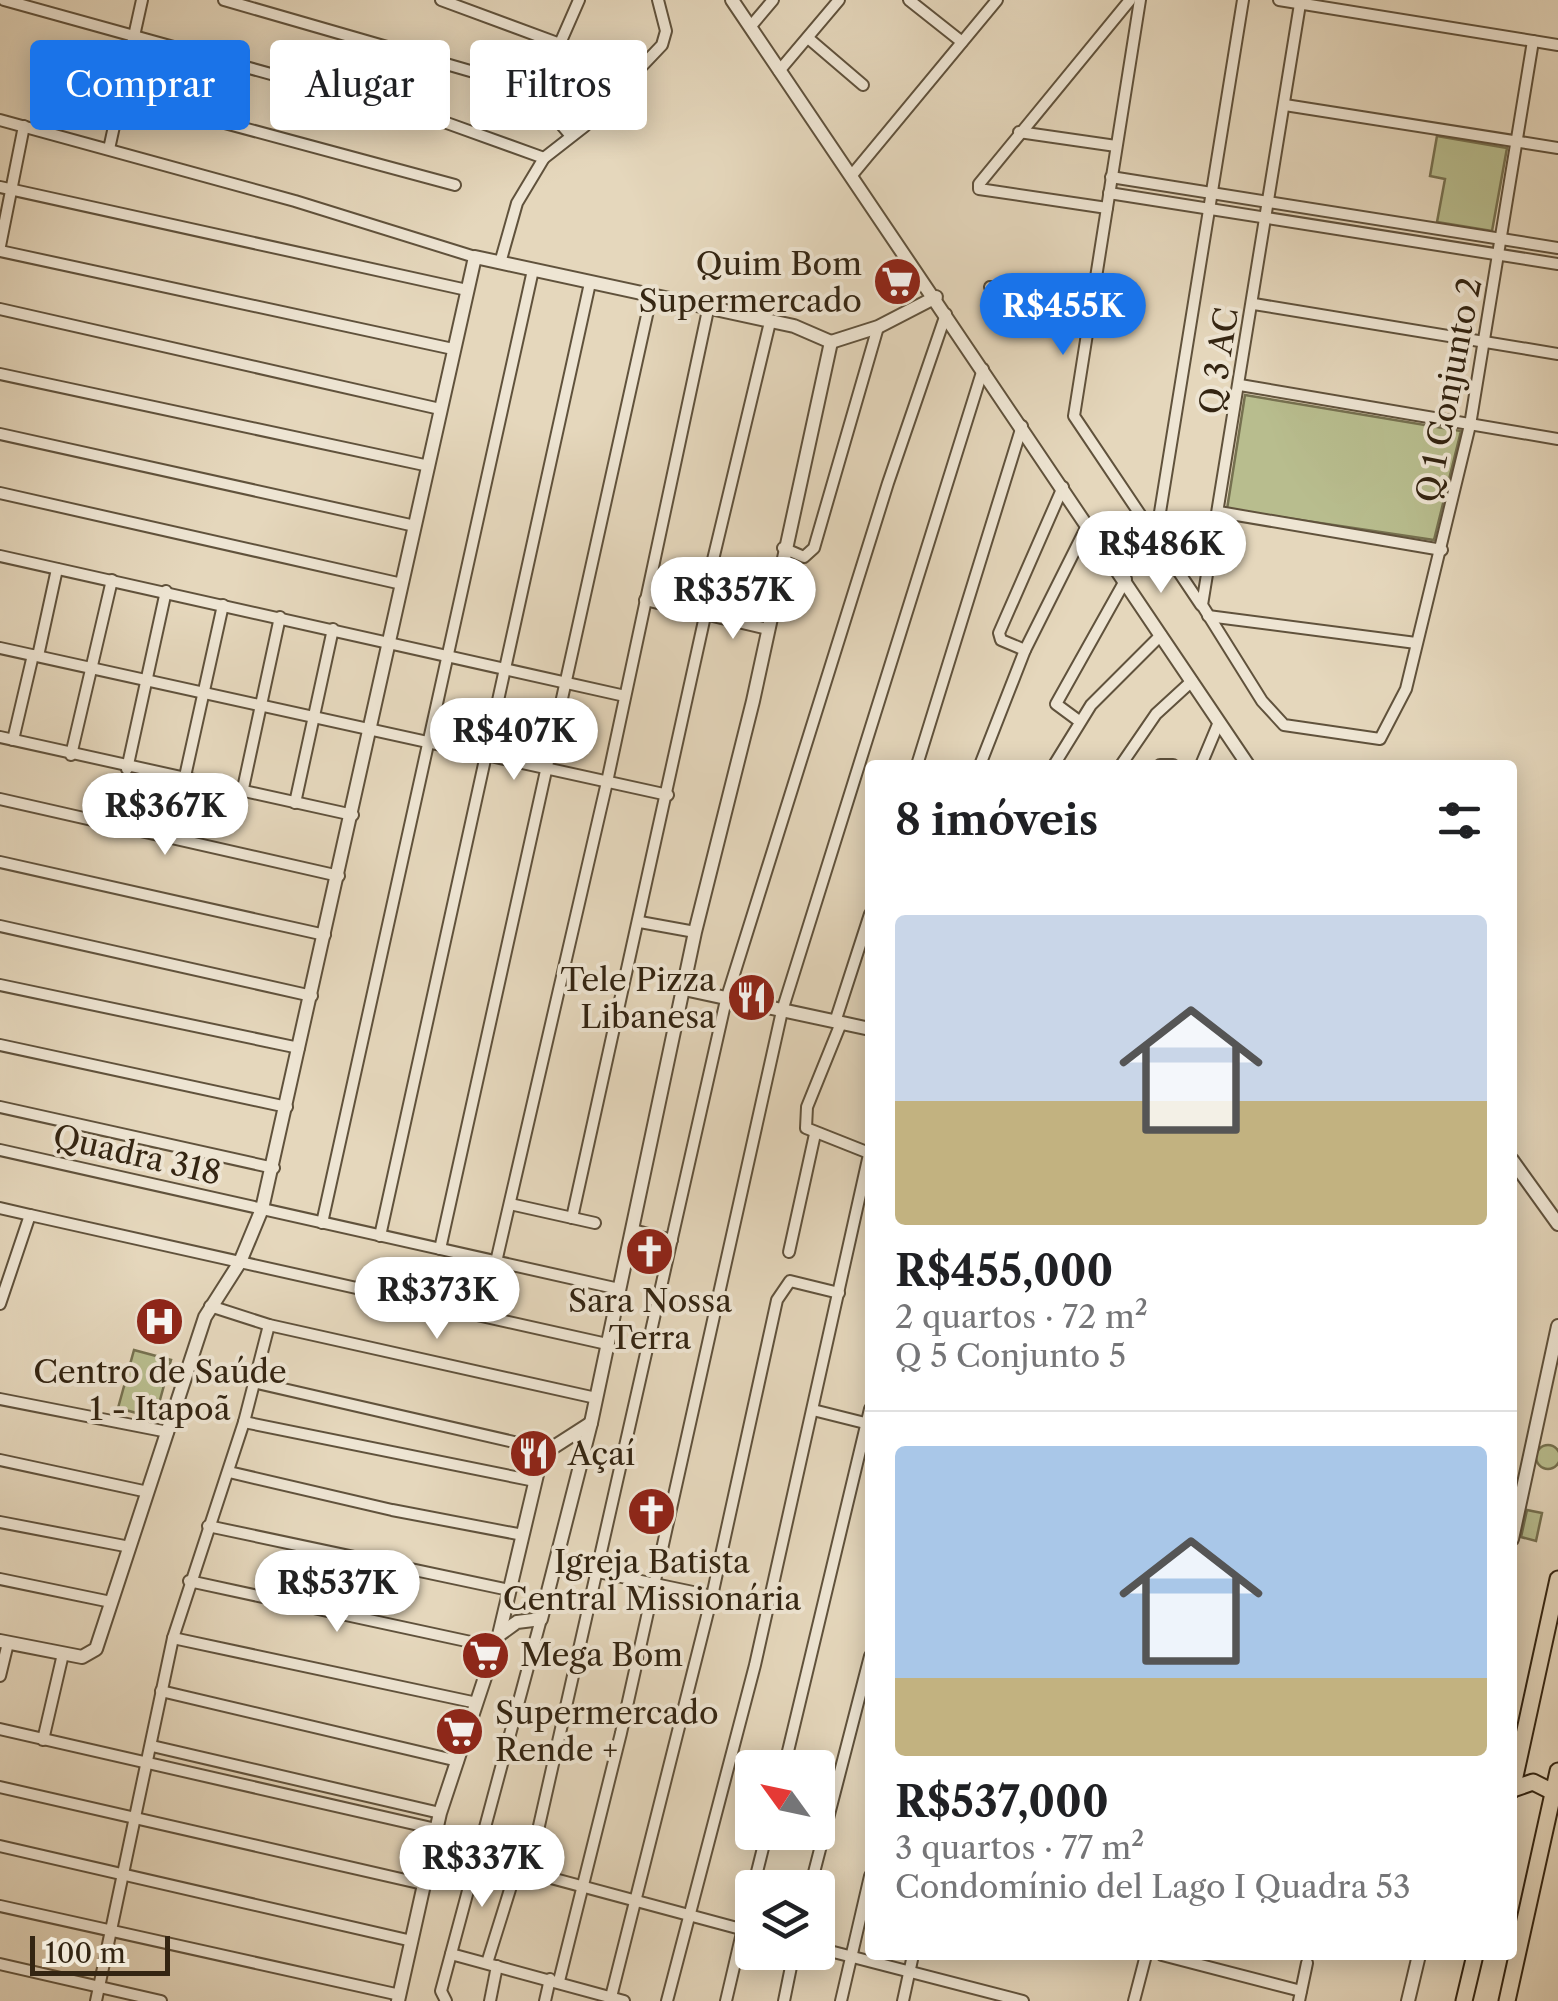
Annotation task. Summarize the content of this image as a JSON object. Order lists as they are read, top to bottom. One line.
{"streets":{"street":["Q 3 AC","Q 1 Conjunto 2","Quadra 318"]},"crossings":[["Q 3 AC","Q 1 Conjunto 2"]],"places":{"supermarket":["Quim Bom Supermercado","Mega Bom","Supermercado Rende +"],"restaurant":["Tele Pizza Libanesa","Açaí"],"church":["Sara Nossa Terra","Igreja Batista Central Missionária"],"hospital":["Centro de Saúde 1 - Itapoã"]},"scale_bar":"100 m","north":"top left","page":{"chip":["Comprar","Alugar","Filtros"],"price":["R$455K","R$486K","R$357K","R$407K","R$367K","R$373K","R$537K","R$337K"],"heading":"8 imóveis","list":[{"name":"R$455,000","note":"2 quartos · 72 m² · Q 5 Conjunto 5"},{"name":"R$537,000","note":"3 quartos · 77 m² · Condomínio del Lago I Quadra 53"}],"scale":"100 m"}}
